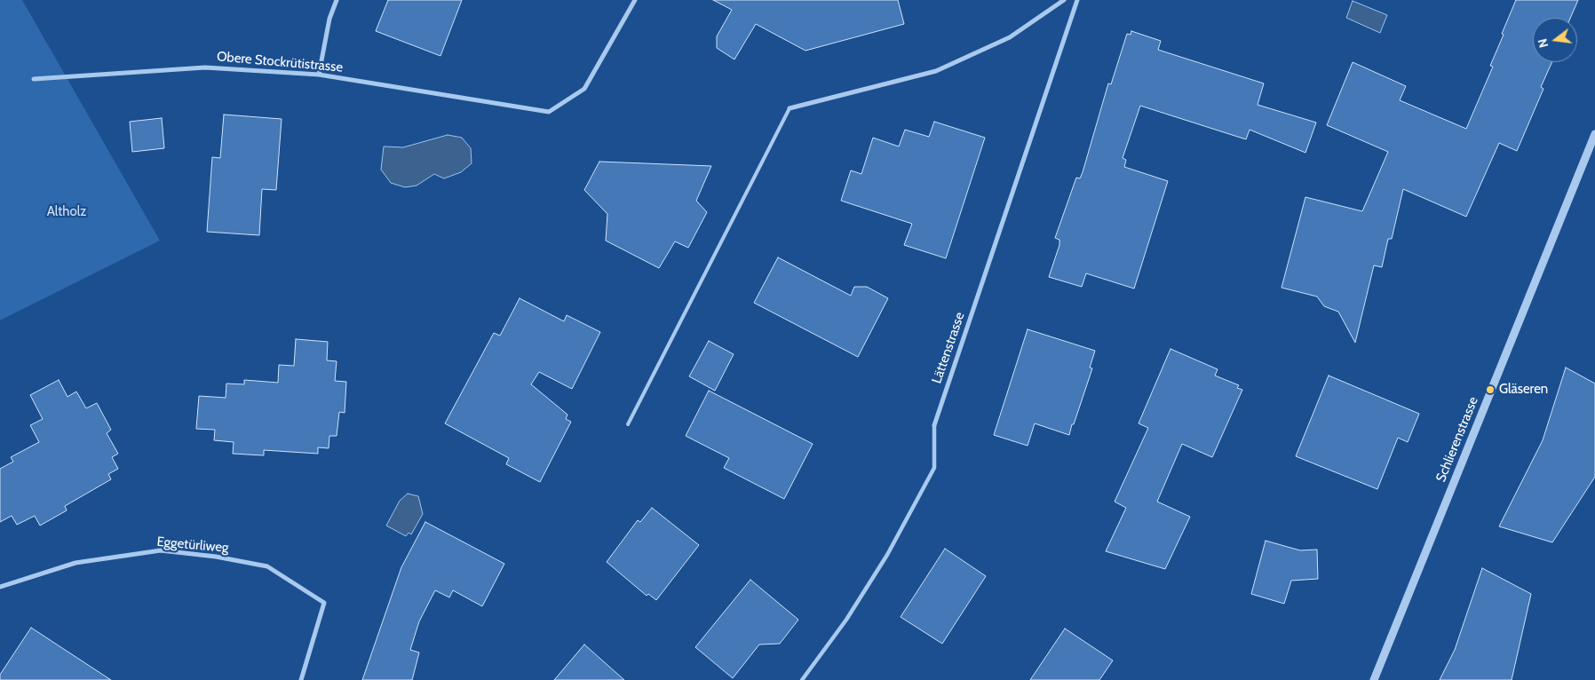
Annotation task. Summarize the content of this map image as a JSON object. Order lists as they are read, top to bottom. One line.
{"streets":{"street":["Obere Stockrütistrasse","Lättenstrasse","Schlierenstrasse","Eggetürliweg"]},"parks":["Altholz"],"places":["Gläseren"],"north":"left"}
